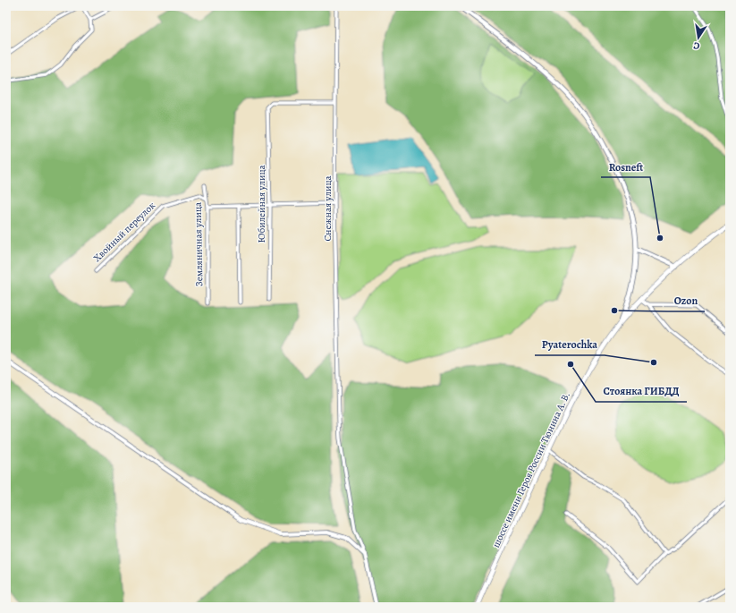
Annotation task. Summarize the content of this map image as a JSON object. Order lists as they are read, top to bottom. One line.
{"streets":{"main road":["шоссе имени Героя России Тюнина А. В."],"street":["Юбилейная улица","Снежная улица","Хвойный переулок","Земляничная улица"]},"crossings":[["Юбилейная улица","Снежная улица"],["Хвойный переулок","Земляничная улица"]],"places":["Rosneft","Ozon","Pyaterochka","Стоянка ГИБДД"],"north":"bottom"}
